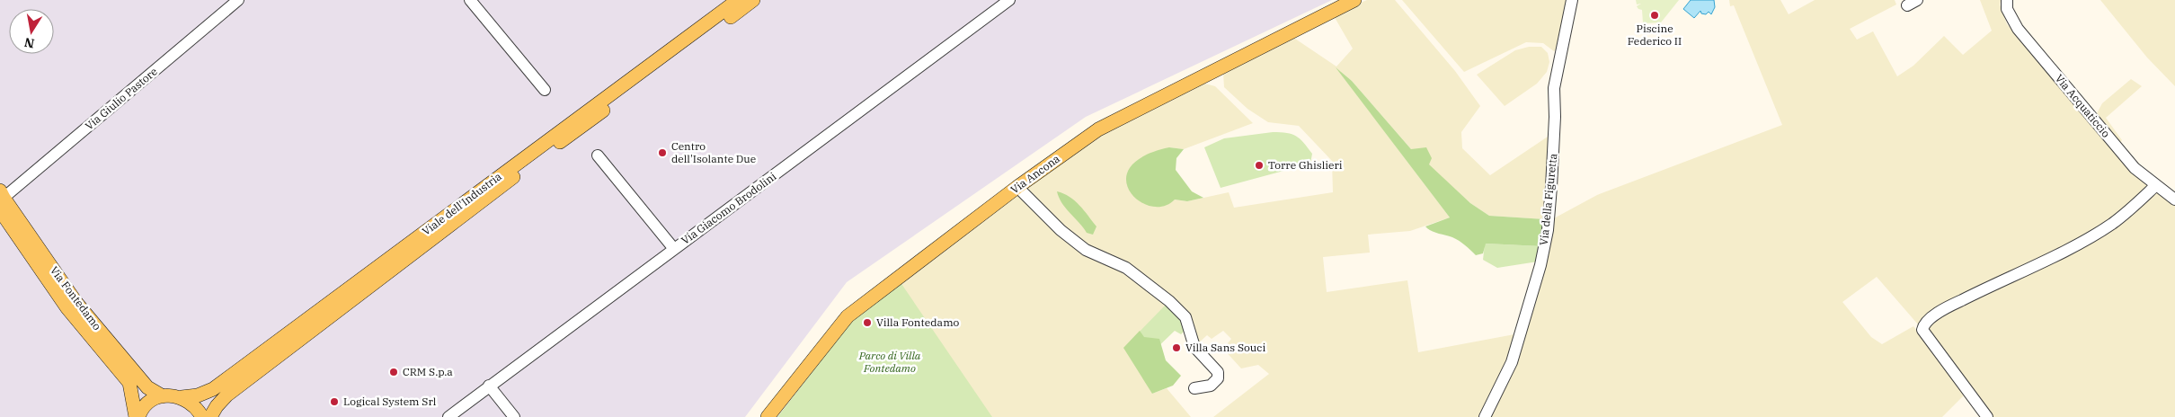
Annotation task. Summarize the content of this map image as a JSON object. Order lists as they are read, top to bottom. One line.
{"streets":{"main road":["Via Ancona","Viale dell'Industria","Via Fontedamo"],"street":["Via Giulio Pastore","Via Acquaticcio","Via della Figuretta","Via Giacomo Brodolini"]},"crossings":[["Via Giulio Pastore","Via Fontedamo"]],"parks":["Parco di Villa Fontedamo"],"places":["Piscine Federico II","Centro dell'Isolante Due","Torre Ghislieri","Villa Fontedamo","Villa Sans Souci","CRM S.p.a","Logical System Srl"],"north":"bottom"}
